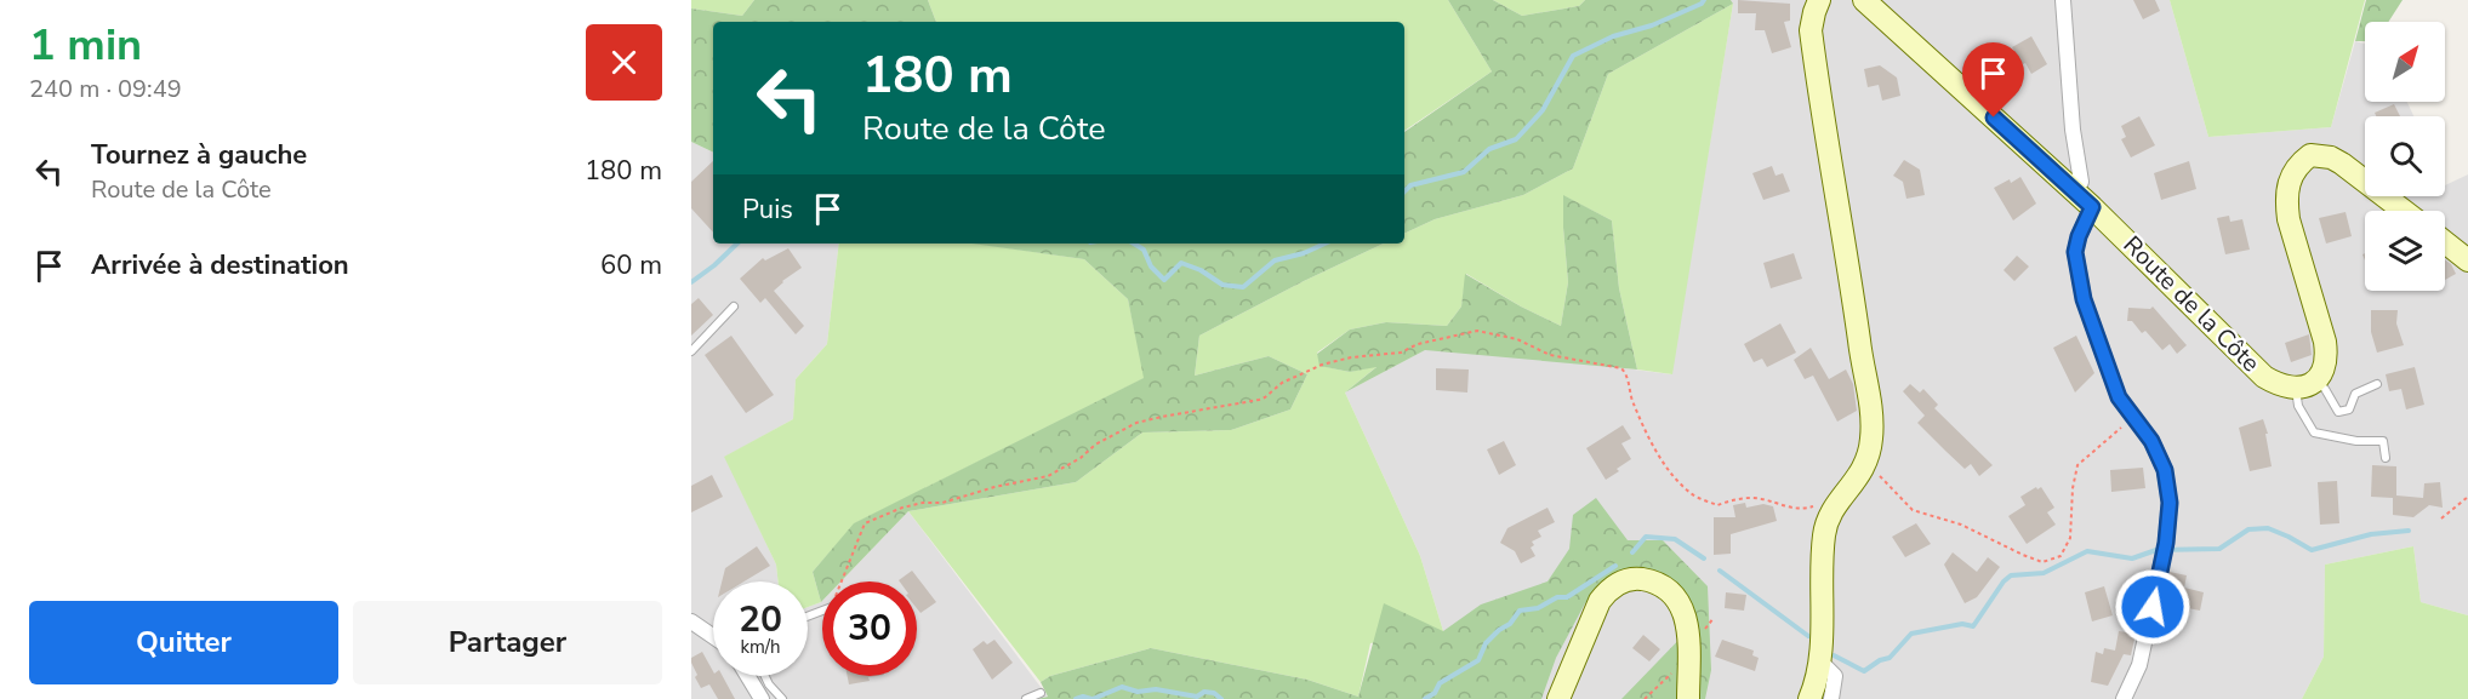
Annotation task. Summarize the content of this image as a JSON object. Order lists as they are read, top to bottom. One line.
{"streets":{"street":["Route de la Côte"]},"north":"top right","page":{"heading":["1 min","240 m · 09:49"],"turn":["180 m","Route de la Côte"],"list":[{"name":"Tournez à gauche","note":"Route de la Côte","value":"180 m"},{"name":"Arrivée à destination","value":"60 m"}],"then":"Puis","speed":"20 km/h","limit":"30","buttons":["Quitter","Partager"]}}
